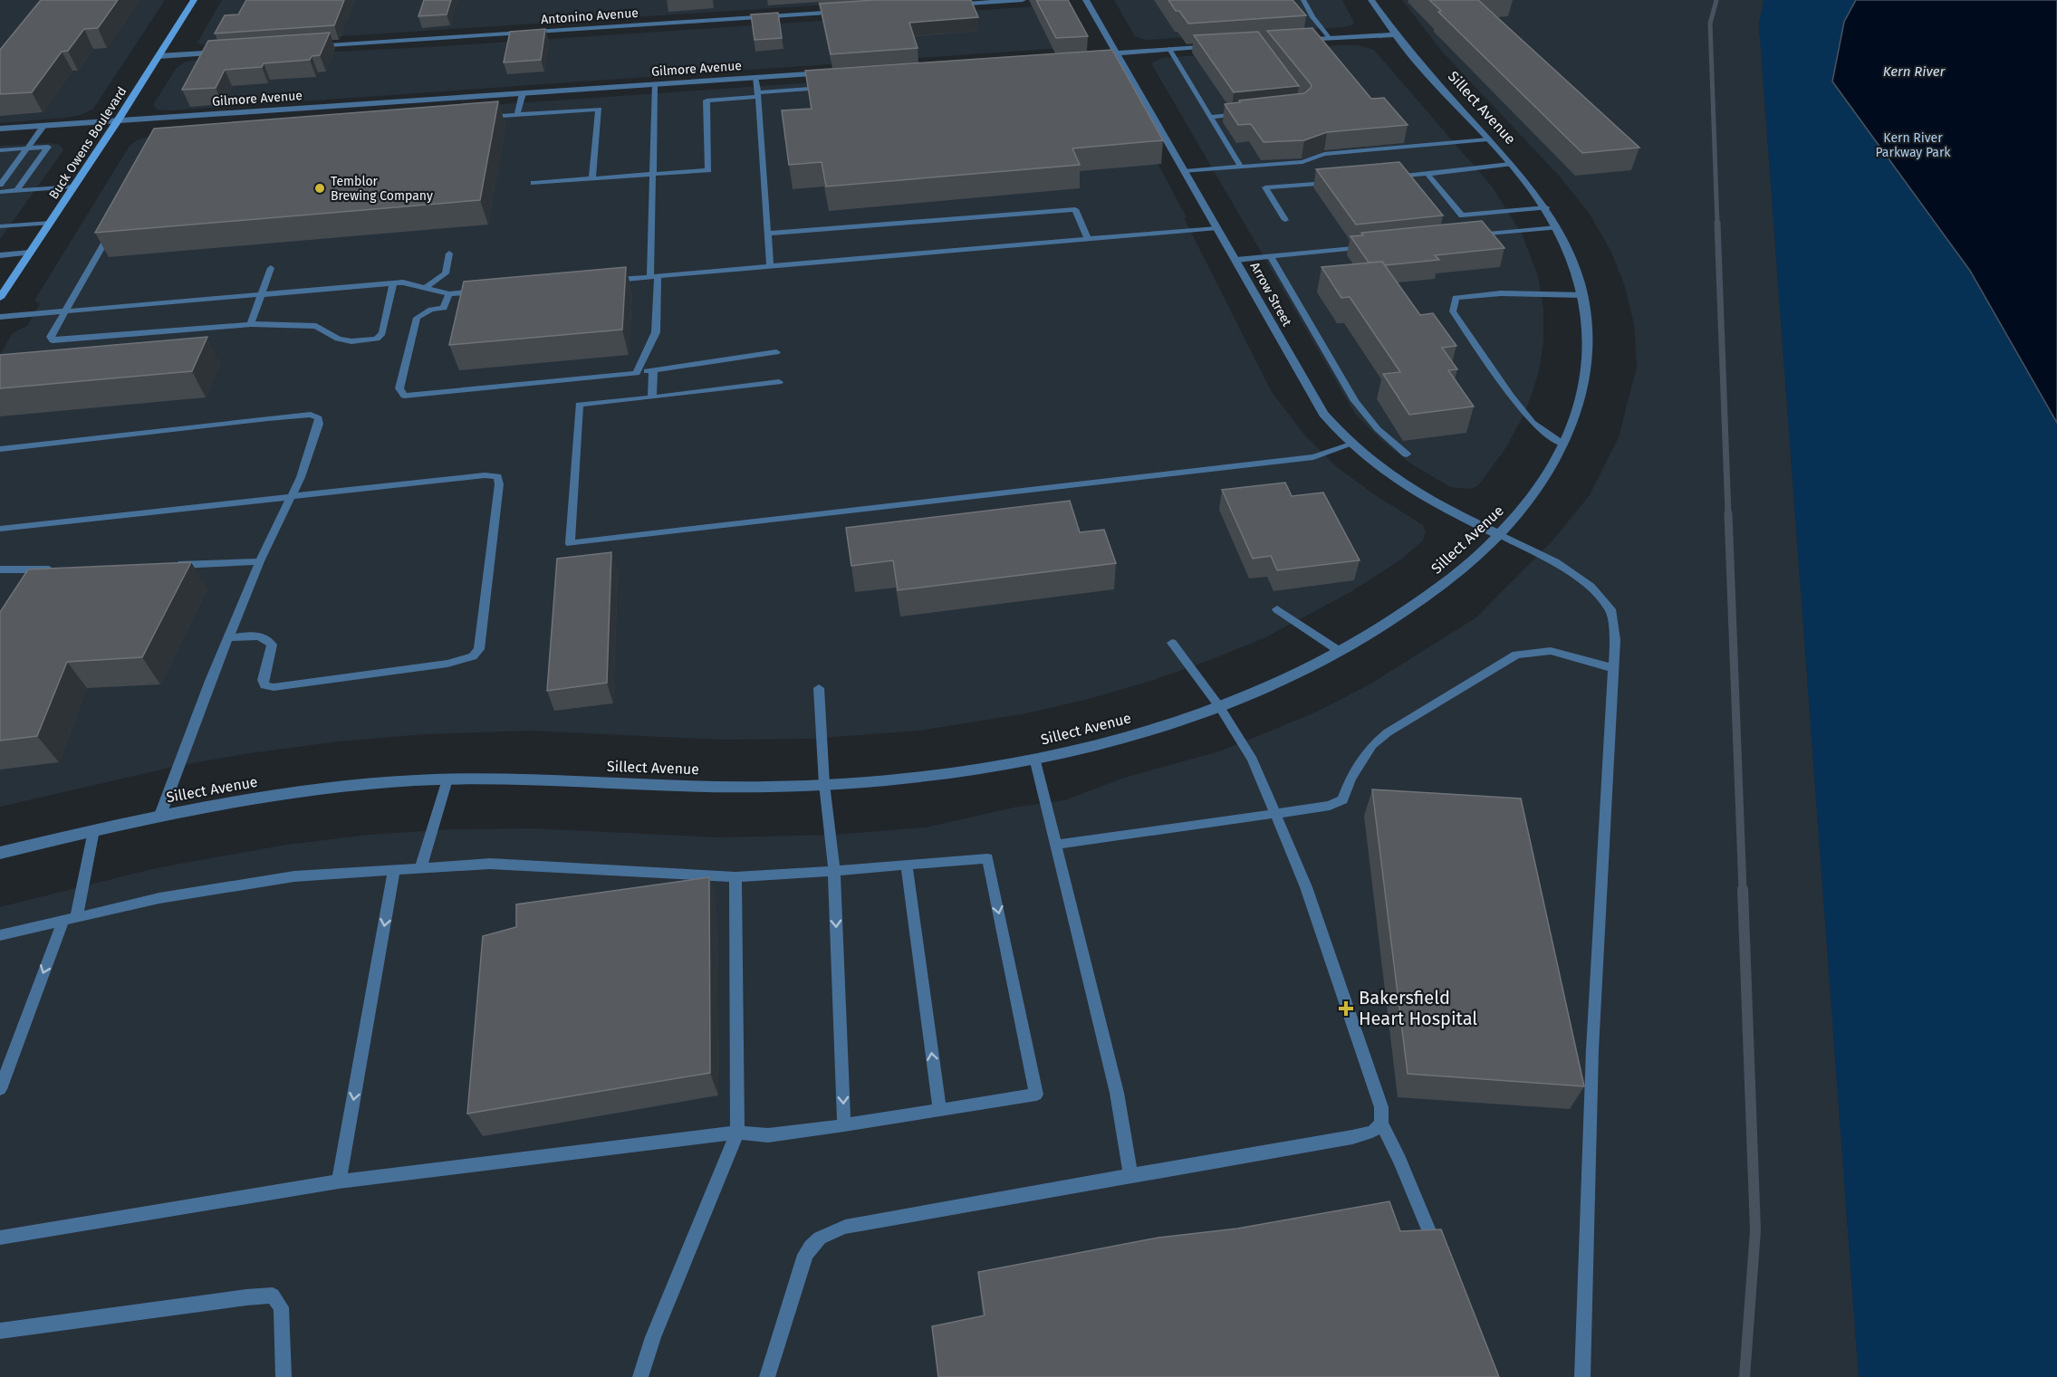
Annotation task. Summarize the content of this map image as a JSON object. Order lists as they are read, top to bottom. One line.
{"streets":{"main road":["Buck Owens Boulevard"],"street":["Antonino Avenue","Gilmore Avenue","Sillect Avenue","Arrow Street"]},"crossings":[["Gilmore Avenue","Buck Owens Boulevard"],["Sillect Avenue","Arrow Street"]],"water":["Kern River"],"parks":["Kern River Parkway Park"],"places":{"other":["Temblor Brewing Company"],"health":["Bakersfield Heart Hospital"]}}
